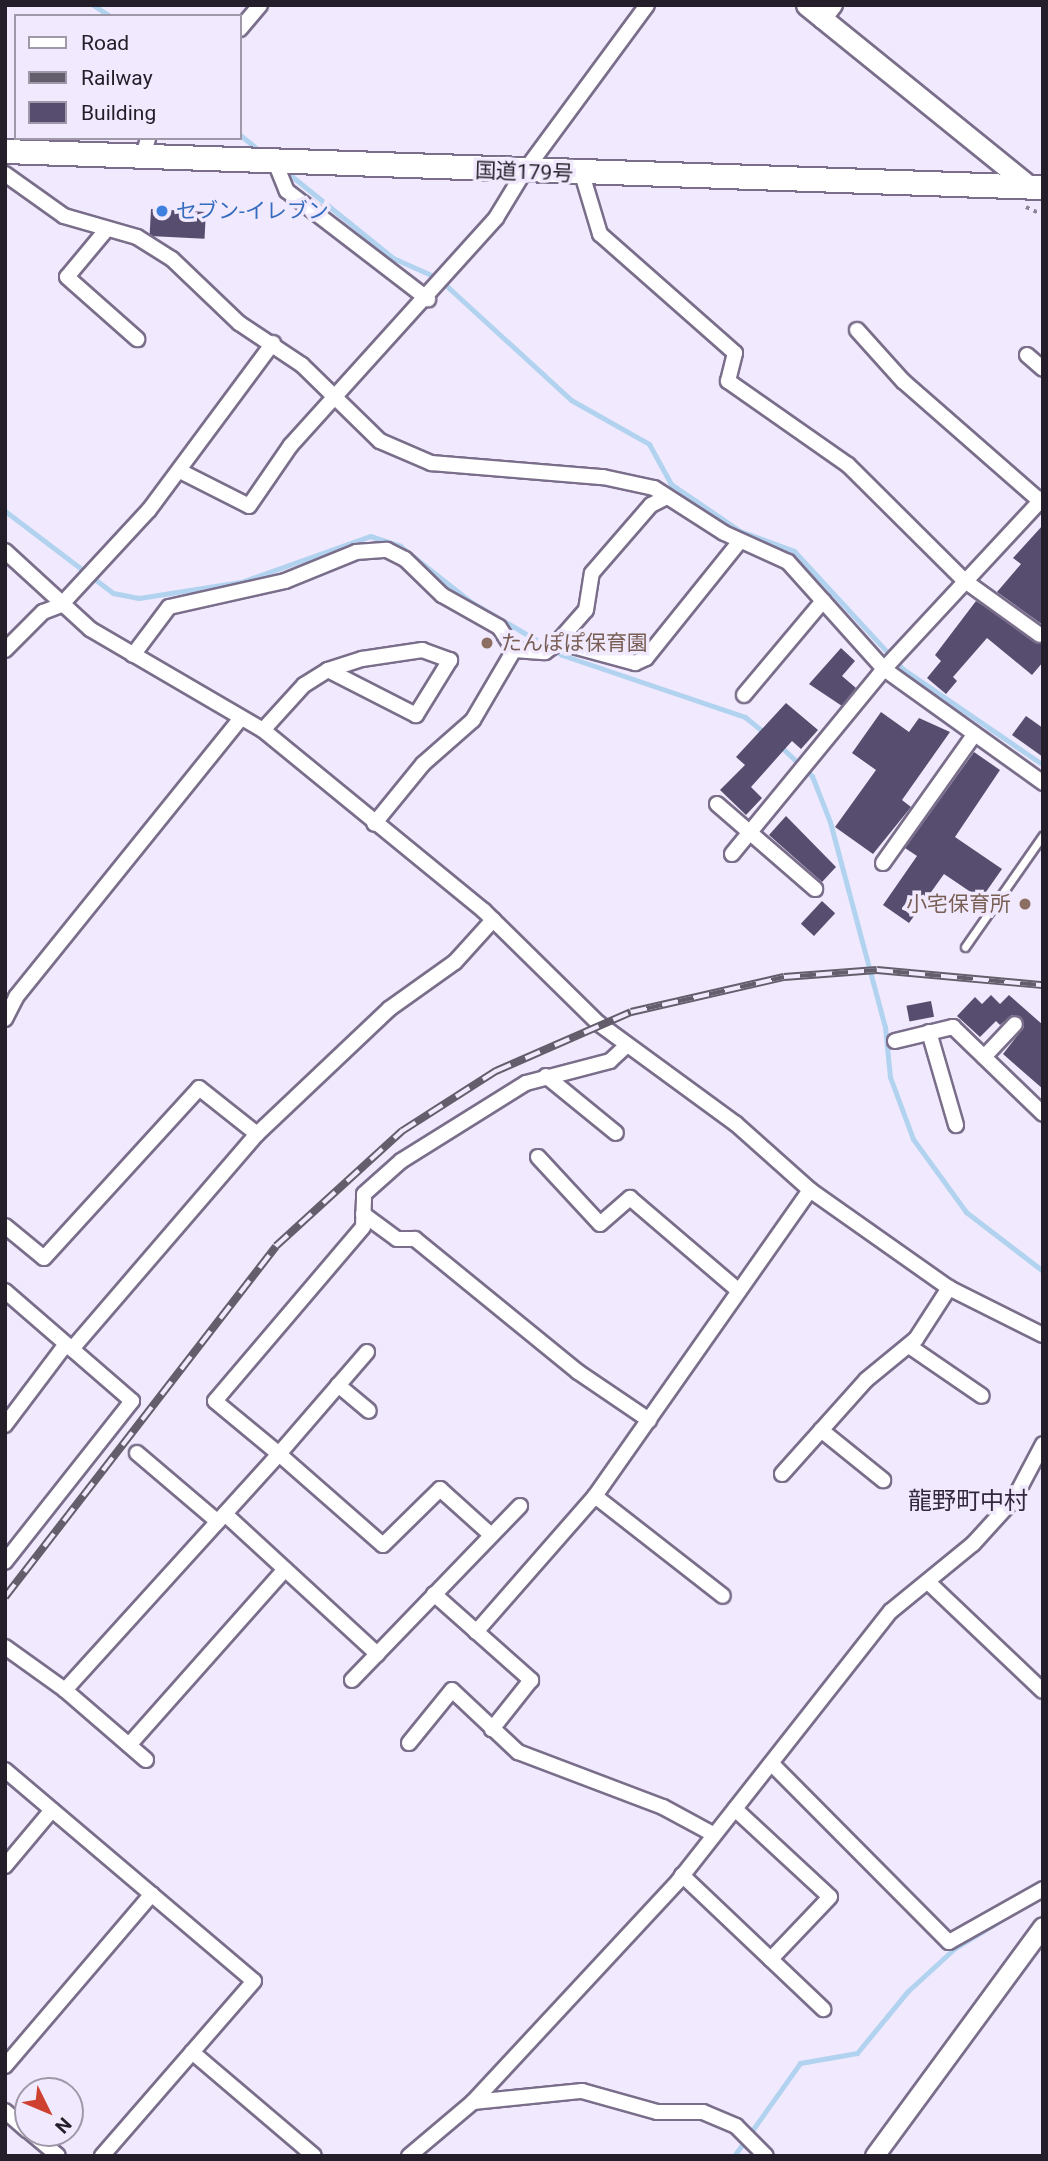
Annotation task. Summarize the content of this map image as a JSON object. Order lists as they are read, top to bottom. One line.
{"streets":{"highway":["国道179号"]},"districts":["龍野町中村"],"places":["セブン-イレブン","たんぽぽ保育園","小宅保育所"],"legend":["Road","Railway","Building"],"north":"bottom right"}
